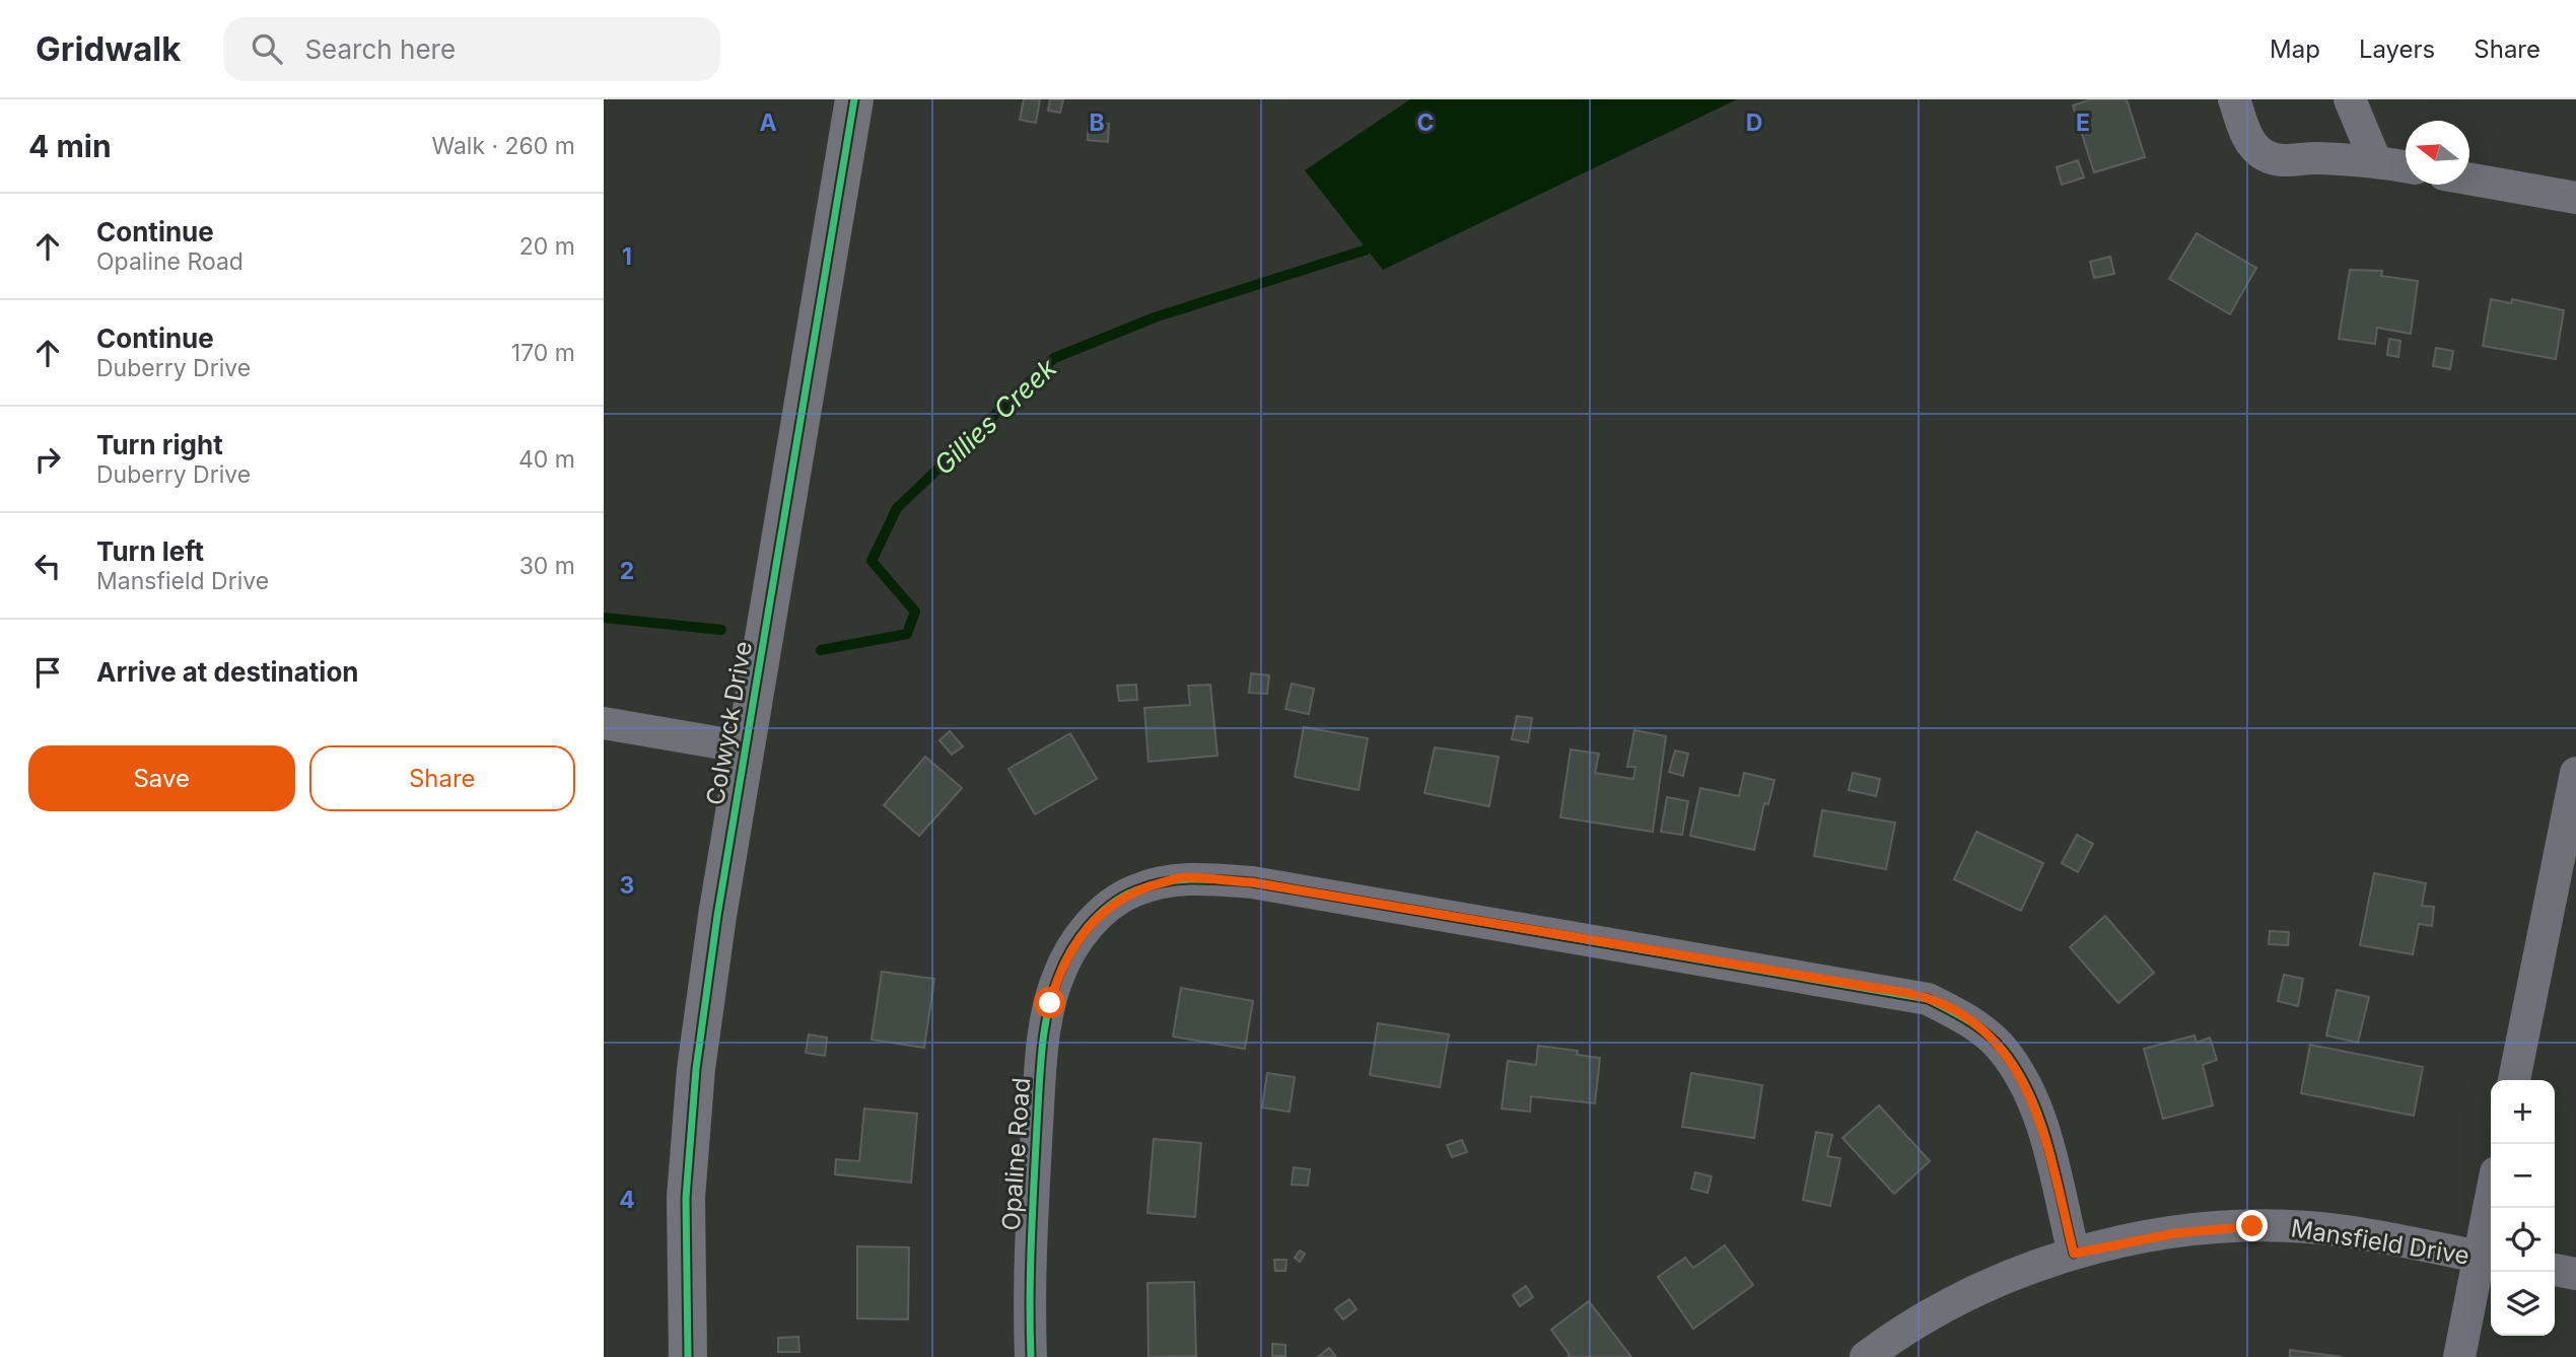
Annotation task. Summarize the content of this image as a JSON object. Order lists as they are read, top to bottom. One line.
{"streets":{"street":["Colwyck Drive","Opaline Road","Mansfield Drive"]},"crossings":[["Opaline Road","Mansfield Drive"]],"water":["Gillies Creek"],"north":"left","page":{"header":"Gridwalk","search":"Search here","nav":["Map","Layers","Share"],"heading":["4 min","Walk · 260 m"],"list":[["Continue","Opaline Road","20 m"],["Continue","Duberry Drive","170 m"],["Turn right","Duberry Drive","40 m"],["Turn left","Mansfield Drive","30 m"],"Arrive at destination"],"buttons":["Save","Share"],"map_buttons":["+","−"]},"grid":{"columns":["A","B","C","D","E"],"rows":["1","2","3","4"]}}
